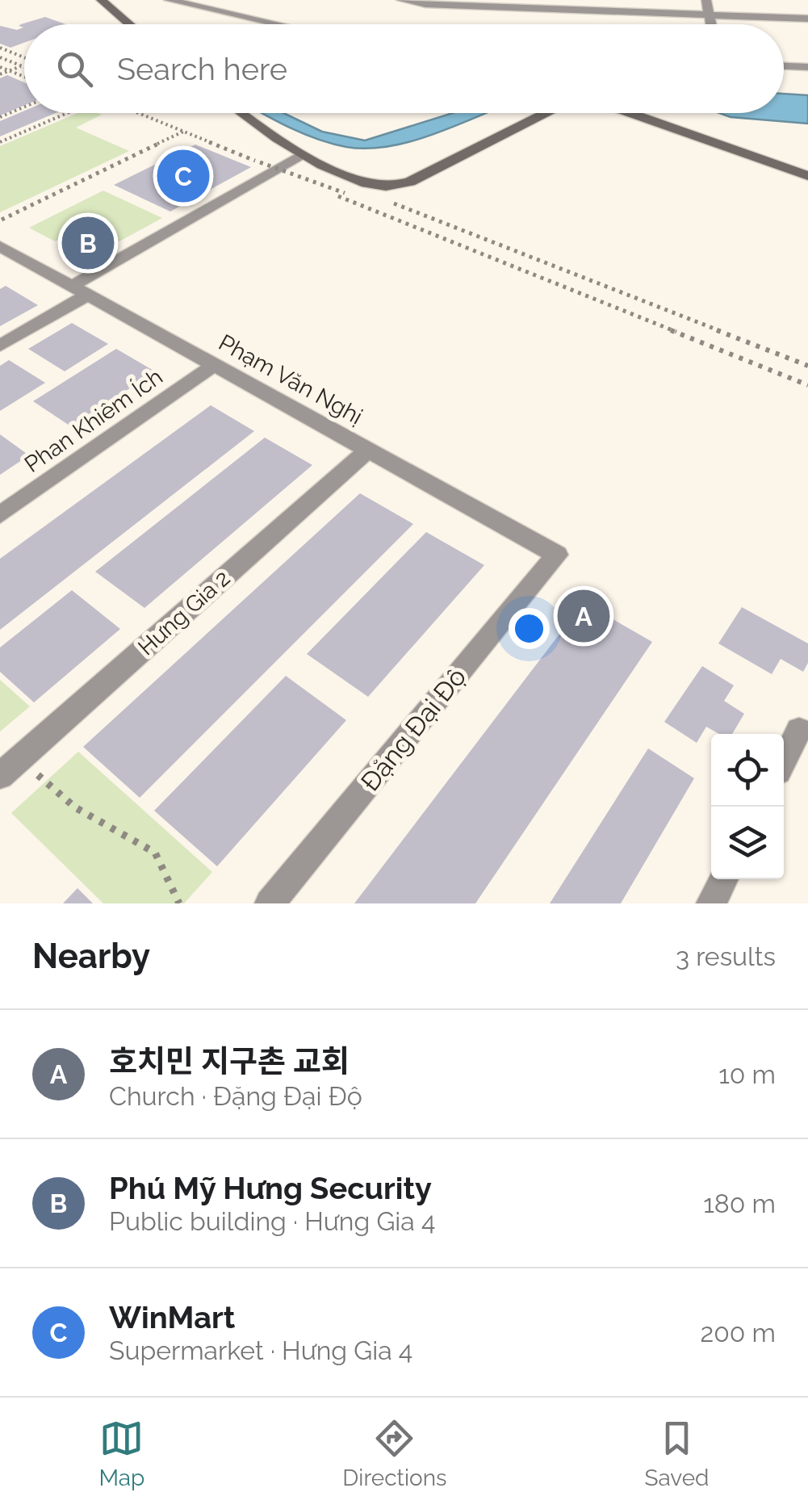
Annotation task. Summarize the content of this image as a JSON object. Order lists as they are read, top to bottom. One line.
{"streets":{"street":["Phạm Văn Nghị","Phan Khiêm Ích","Hưng Gia 2","Đặng Đại Độ"]},"crossings":[["Phạm Văn Nghị","Phan Khiêm Ích"],["Phạm Văn Nghị","Hưng Gia 2"],["Phạm Văn Nghị","Đặng Đại Độ"]],"page":{"search":"Search here","pins":["C","B","A"],"heading":["Nearby","3 results"],"list":[{"mark":"A","name":"호치민 지구촌 교회","note":"Church · Đặng Đại Độ","value":"10 m"},{"mark":"B","name":"Phú Mỹ Hưng Security","note":"Public building · Hưng Gia 4","value":"180 m"},{"mark":"C","name":"WinMart","note":"Supermarket · Hưng Gia 4","value":"200 m"}],"nav":["Map","Directions","Saved"]}}
